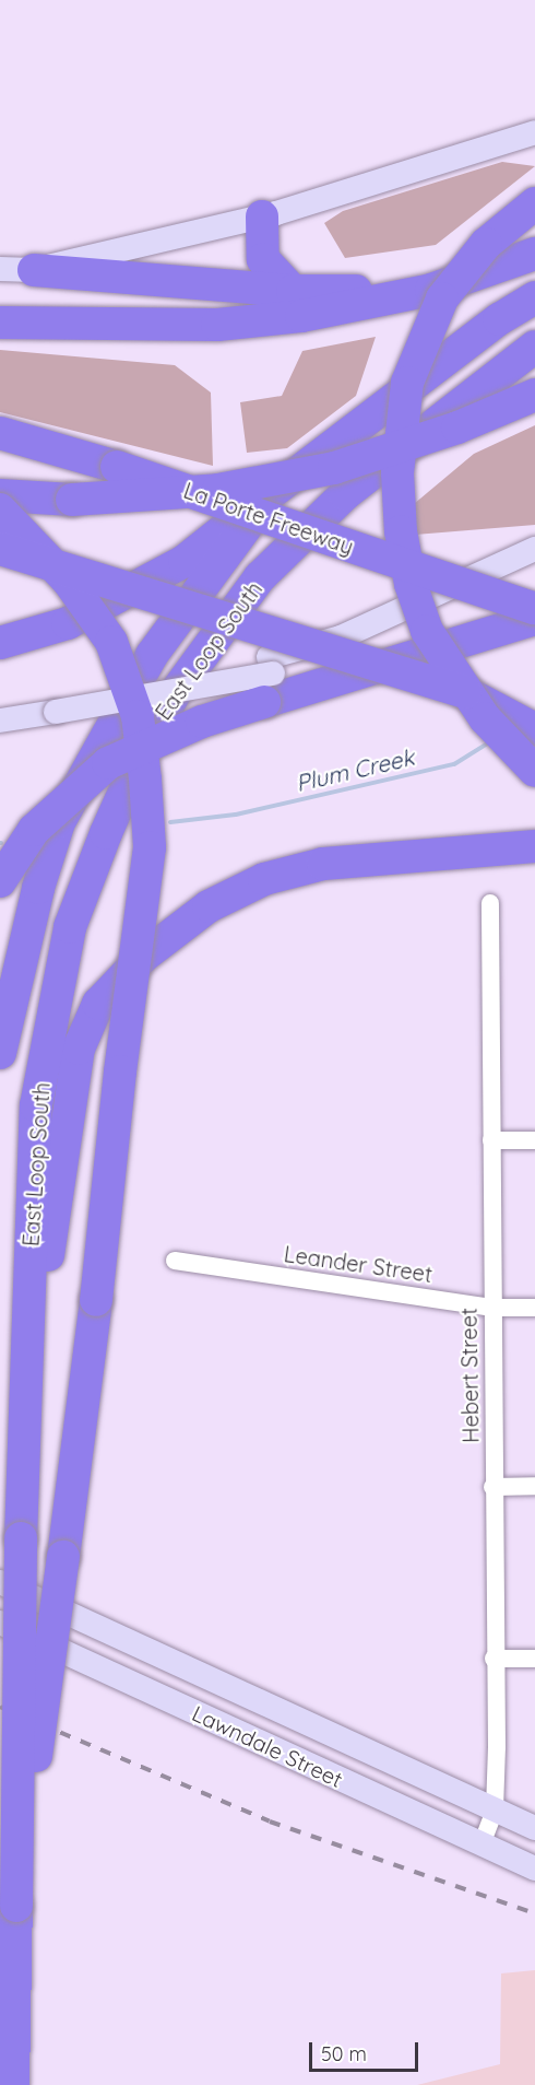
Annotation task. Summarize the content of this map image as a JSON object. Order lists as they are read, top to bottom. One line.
{"streets":{"highway":["La Porte Freeway","East Loop South"],"main road":["Lawndale Street"],"street":["Leander Street","Hebert Street"]},"crossings":[["Leander Street","Hebert Street"],["Hebert Street","Lawndale Street"]],"water":["Plum Creek"],"scale_bar":"50 m"}
